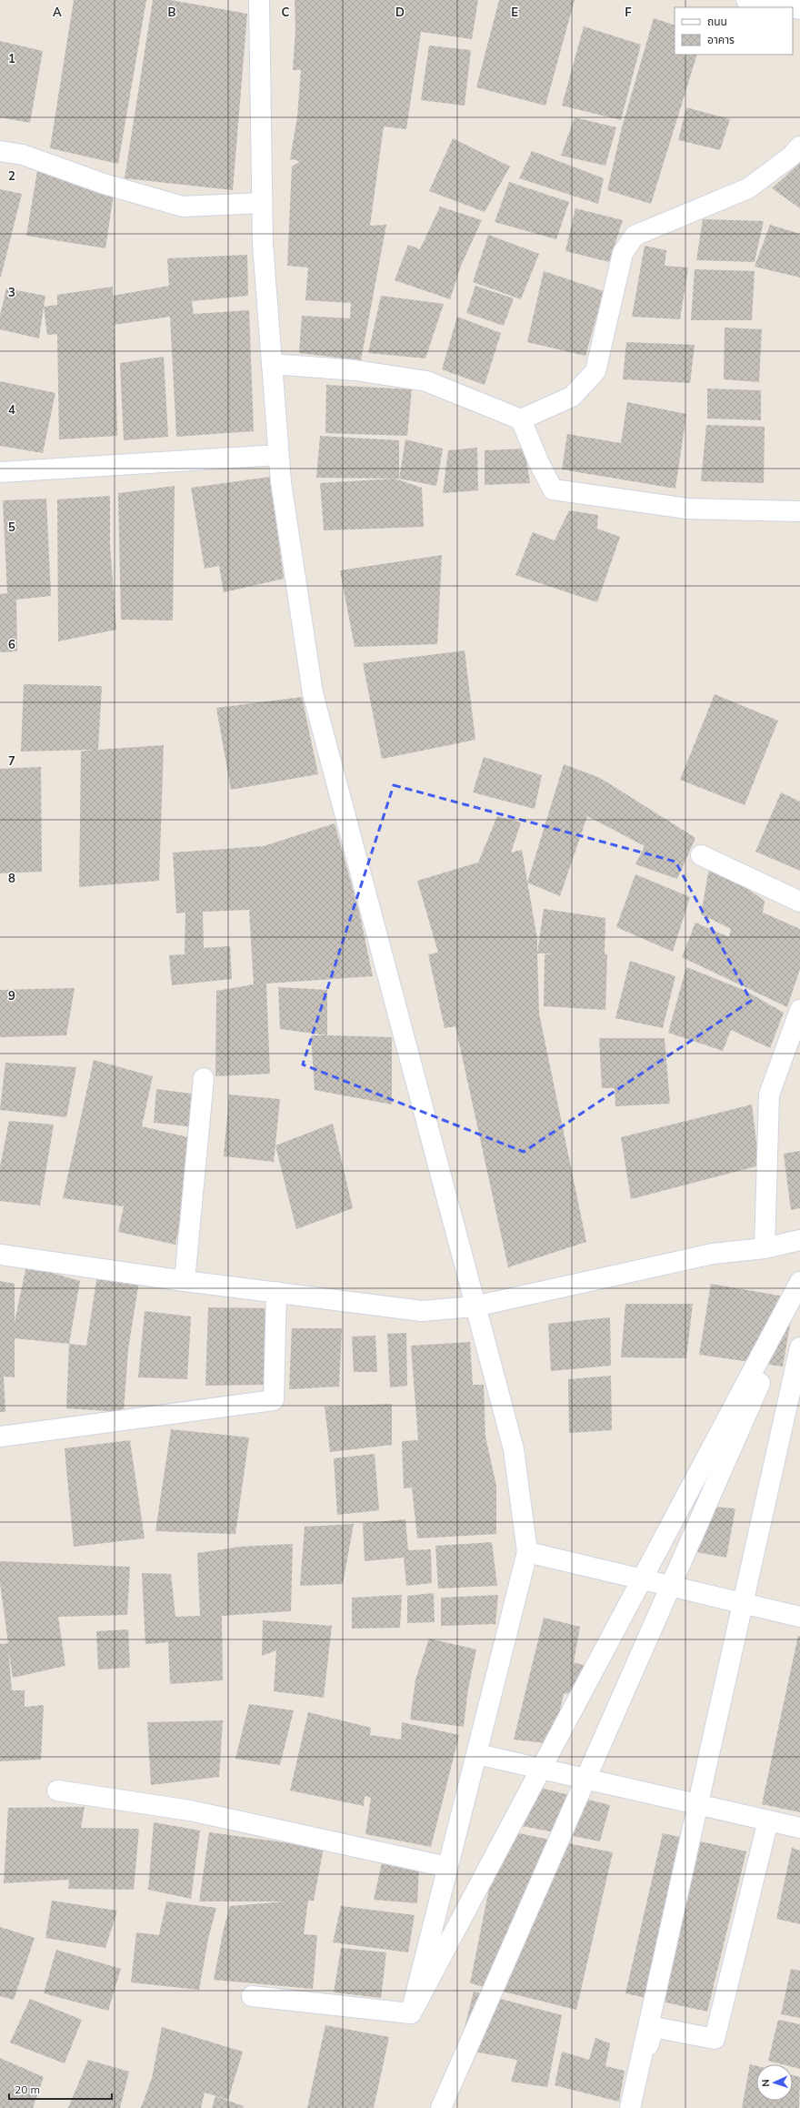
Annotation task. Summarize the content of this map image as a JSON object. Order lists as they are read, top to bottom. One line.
{"legend":["ถนน","อาคาร"],"scale_bar":"20 m","north":"left","grid":{"columns":["A","B","C","D","E","F"],"rows":["1","2","3","4","5","6","7","8","9"]}}
